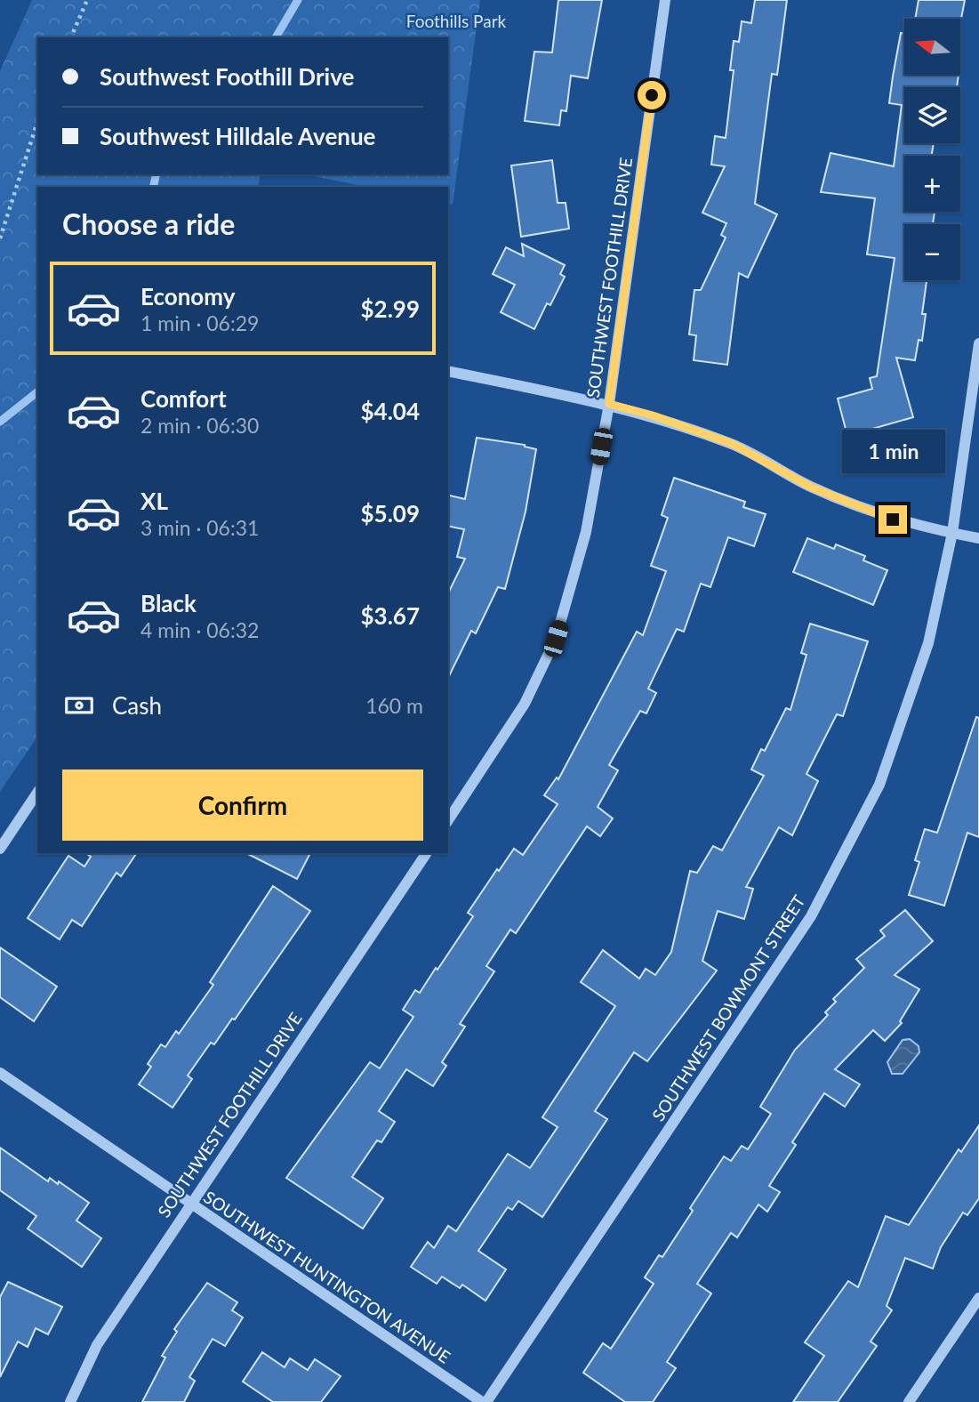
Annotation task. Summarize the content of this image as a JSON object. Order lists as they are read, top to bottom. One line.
{"streets":{"street":["SOUTHWEST FOOTHILL DRIVE","SOUTHWEST BOWMONT STREET","SOUTHWEST HUNTINGTON AVENUE"]},"crossings":[["SOUTHWEST FOOTHILL DRIVE","SOUTHWEST HUNTINGTON AVENUE"],["SOUTHWEST BOWMONT STREET","SOUTHWEST HUNTINGTON AVENUE"]],"parks":["Foothills Park"],"north":"left","page":{"map_buttons":["+","−"],"banner":["Southwest Foothill Drive","Southwest Hilldale Avenue"],"heading":"Choose a ride","list":[{"name":"Economy","note":"1 min · 06:29","value":"$2.99"},{"name":"Comfort","note":"2 min · 06:30","value":"$4.04"},{"name":"XL","note":"3 min · 06:31","value":"$5.09"},{"name":"Black","note":"4 min · 06:32","value":"$3.67"}],"bubble":"1 min","pay":["Cash","160 m"],"buttons":"Confirm"}}
